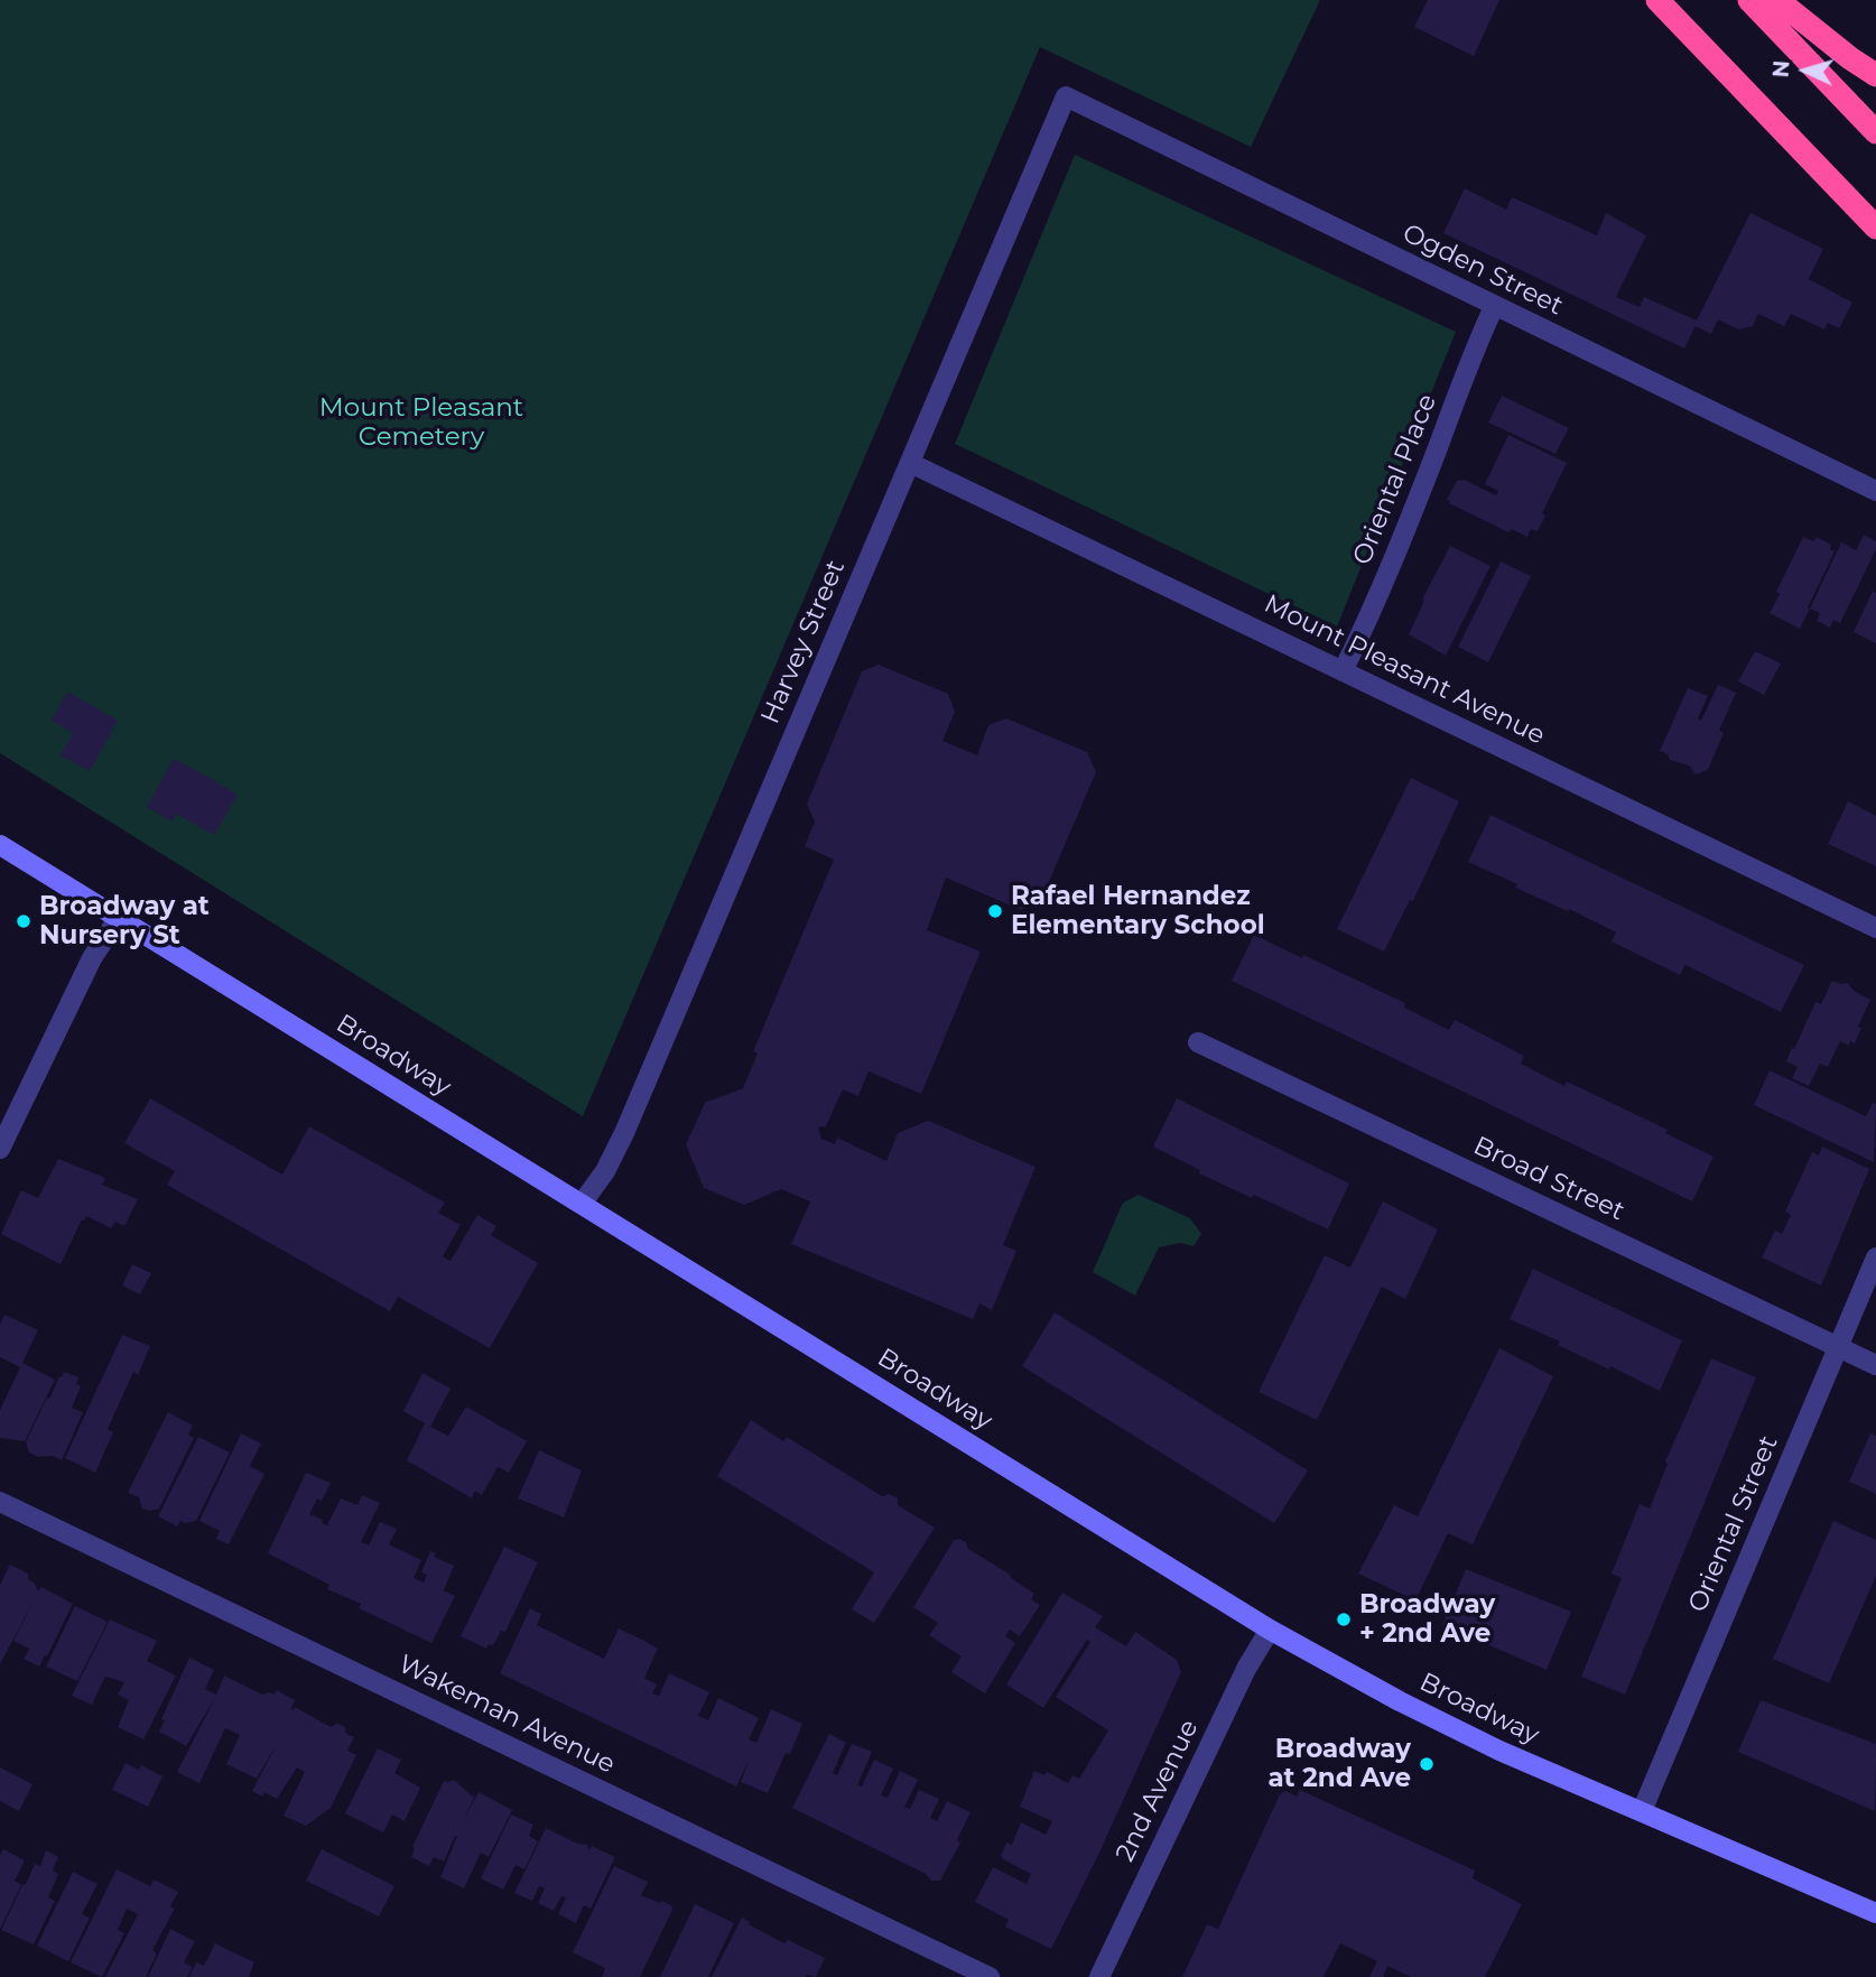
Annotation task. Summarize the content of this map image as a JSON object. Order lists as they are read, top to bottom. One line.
{"streets":{"main road":["Broadway"],"street":["Ogden Street","Oriental Place","Harvey Street","Mount Pleasant Avenue","Broad Street","Oriental Street","Wakeman Avenue","2nd Avenue"]},"crossings":[["Ogden Street","Oriental Place"],["Ogden Street","Harvey Street"],["Oriental Place","Mount Pleasant Avenue"],["Harvey Street","Mount Pleasant Avenue"],["Harvey Street","Broadway"],["Broadway","Oriental Street"],["Broadway","2nd Avenue"],["Broad Street","Oriental Street"]],"parks":["Mount Pleasant Cemetery"],"places":["Rafael Hernandez Elementary School","Broadway at Nursery St","Broadway + 2nd Ave","Broadway at 2nd Ave"],"north":"left"}
